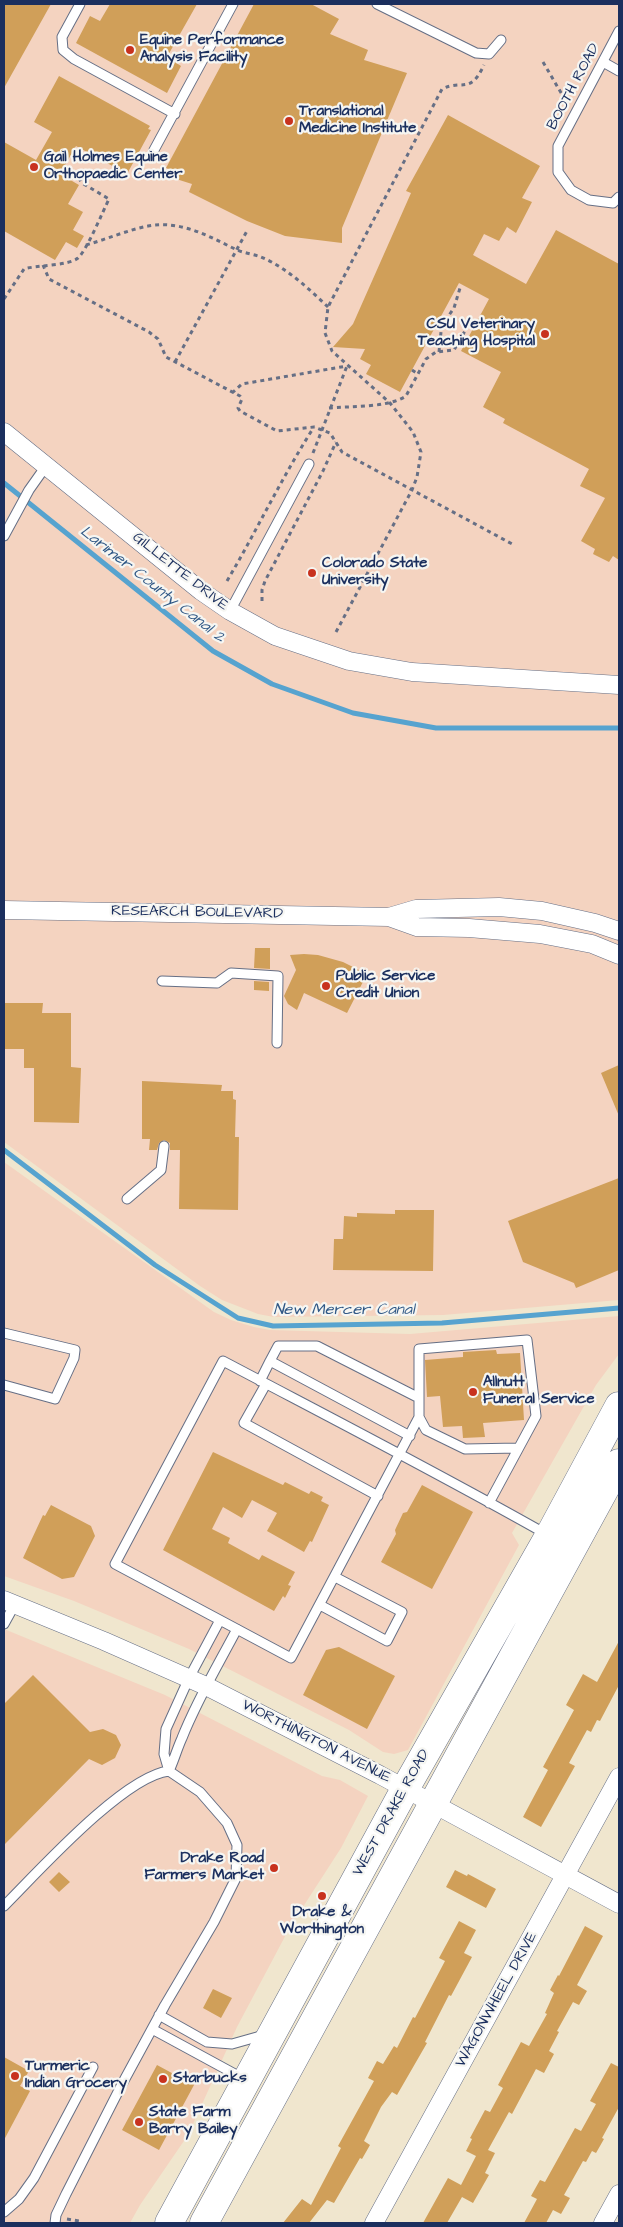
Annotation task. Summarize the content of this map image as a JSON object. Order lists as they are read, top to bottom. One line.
{"streets":{"main road":["WEST DRAKE ROAD"],"street":["GILLETTE DRIVE","RESEARCH BOULEVARD","WORTHINGTON AVENUE","WAGONWHEEL DRIVE"],"lane":["BOOTH ROAD"]},"crossings":[["WORTHINGTON AVENUE","WEST DRAKE ROAD"],["WORTHINGTON AVENUE","WAGONWHEEL DRIVE"]],"water":["Larimer County Canal 2","New Mercer Canal"],"places":["Equine Performance Analysis Facility","Translational Medicine Institute","Gail Holmes Equine Orthopaedic Center","CSU Veterinary Teaching Hospital","Colorado State University","Public Service Credit Union","Allnutt Funeral Service","Drake Road Farmers Market","Drake & Worthington","Turmeric Indian Grocery","Starbucks","State Farm Barry Bailey"]}
